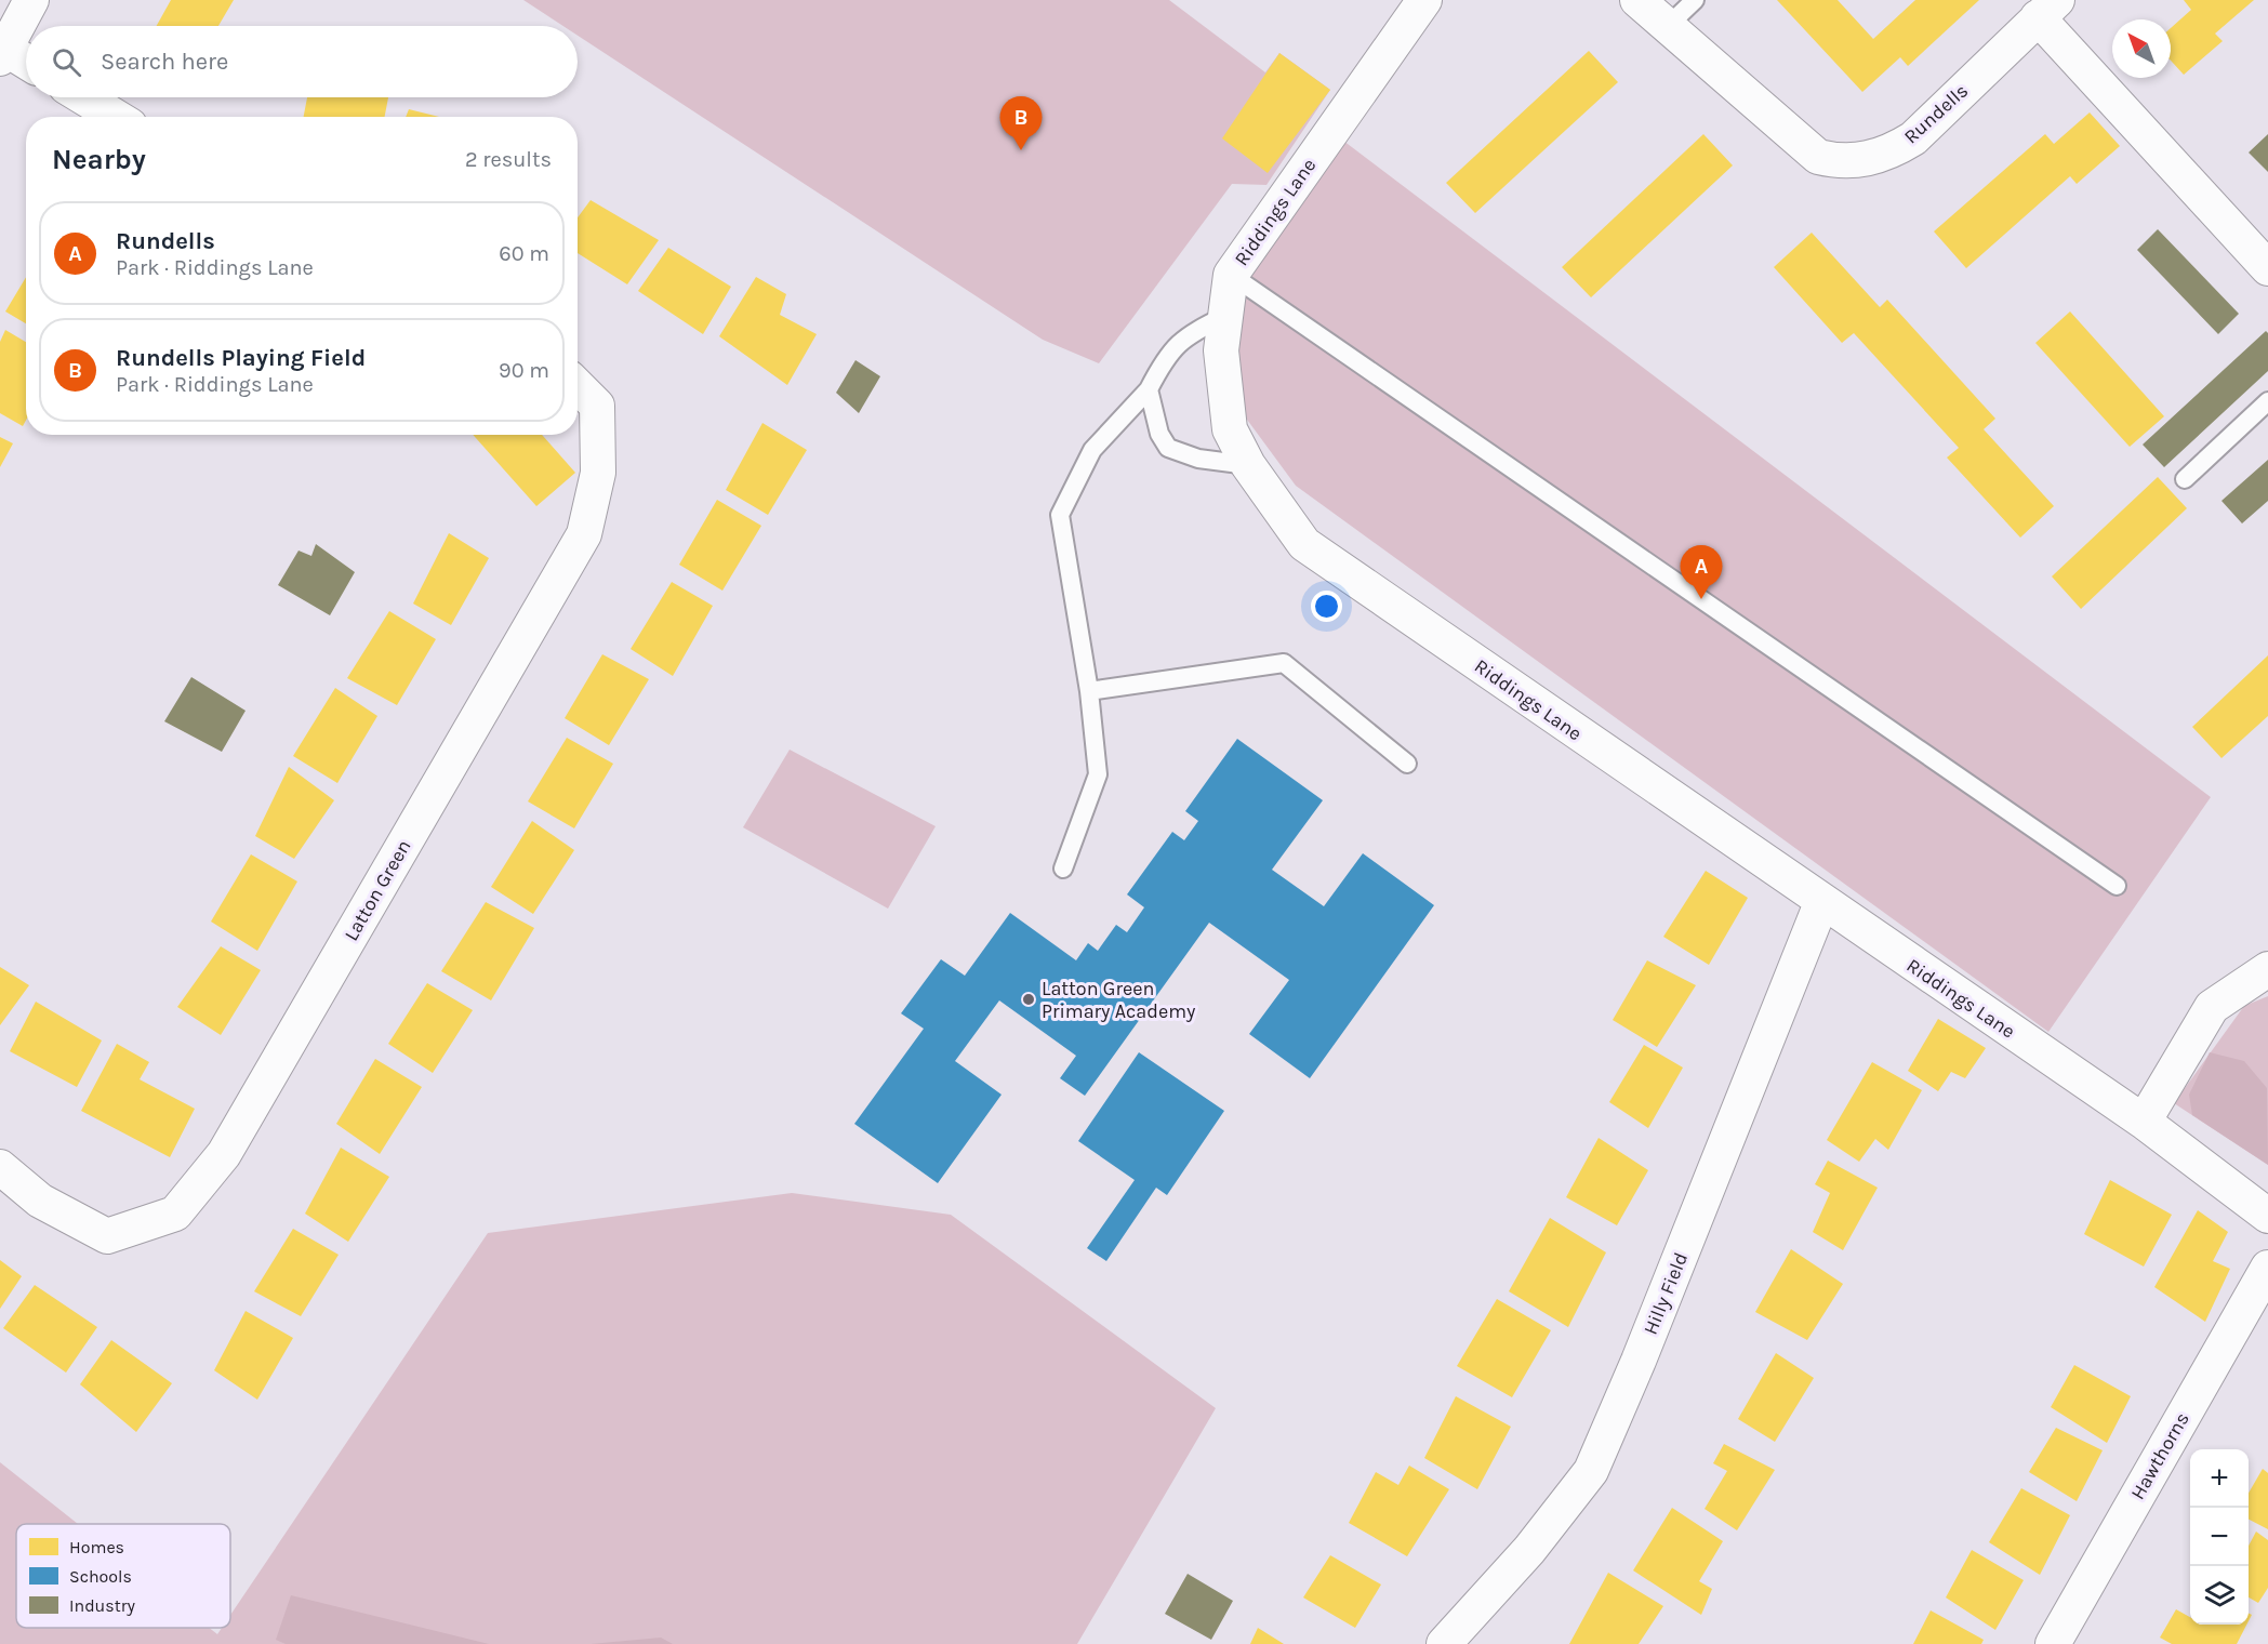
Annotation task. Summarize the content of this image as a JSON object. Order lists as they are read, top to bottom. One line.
{"streets":{"street":["Rundells","Riddings Lane","Latton Green","Hilly Field","Hawthorns"]},"crossings":[["Riddings Lane","Hilly Field"]],"places":["Latton Green Primary Academy"],"legend":["Homes","Schools","Industry"],"north":"top left","page":{"search":"Search here","pins":["B","A"],"heading":["Nearby","2 results"],"list":[{"mark":"A","name":"Rundells","note":"Park · Riddings Lane","value":"60 m"},{"mark":"B","name":"Rundells Playing Field","note":"Park · Riddings Lane","value":"90 m"}],"map_buttons":["+","−"]}}
